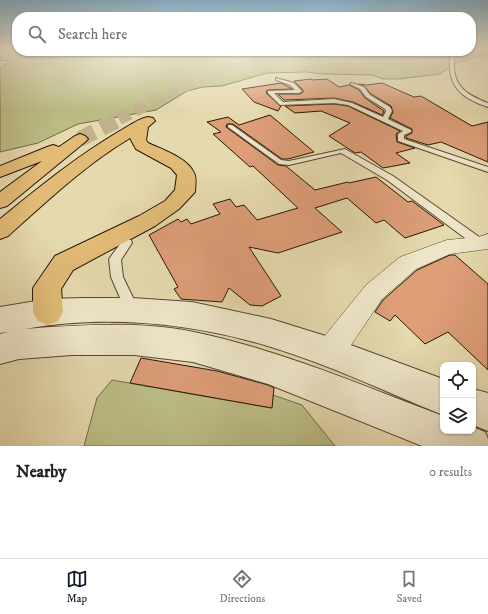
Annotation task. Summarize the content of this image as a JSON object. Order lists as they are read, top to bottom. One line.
{"page":{"search":"Search here","heading":["Nearby","0 results"],"nav":["Map","Directions","Saved"]}}
